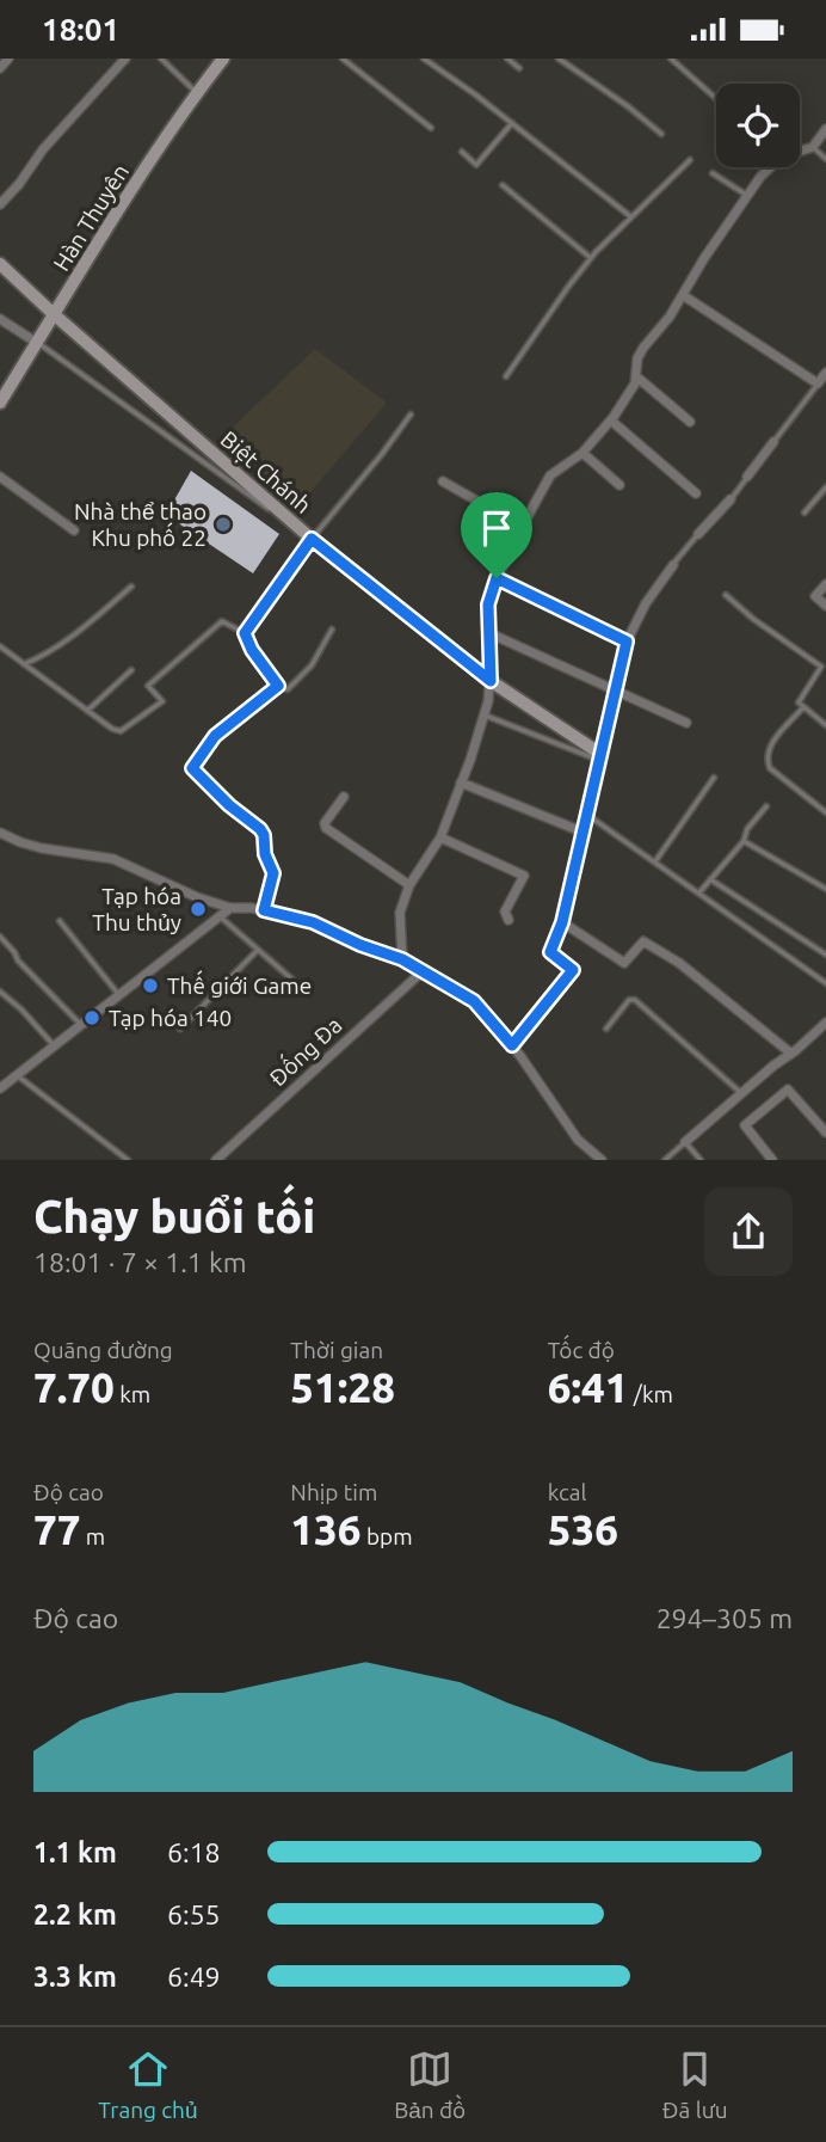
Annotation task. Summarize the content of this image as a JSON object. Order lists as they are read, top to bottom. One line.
{"streets":{"street":["Hàn Thuyên","Biệt Chánh","Đống Đa"]},"crossings":[["Hàn Thuyên","Biệt Chánh"]],"places":["Nhà thể thao Khu phố 22","Tạp hóa Thu thủy","Thế giới Game","Tạp hóa 140"],"page":{"status":"18:01","heading":["Chạy buổi tối","18:01 · 7 × 1.1 km"],"stats":[["Quãng đường","7.70 km"],["Thời gian","51:28"],["Tốc độ","6:41 /km"],["Độ cao","77 m"],["Nhịp tim","136 bpm"],["kcal","536"]],"chart":["Độ cao","294–305 m"],"list":[{"name":"1.1 km","note":"6:18"},{"name":"2.2 km","note":"6:55"},{"name":"3.3 km","note":"6:49"}],"tabs":["Trang chủ","Bản đồ","Đã lưu"]}}
